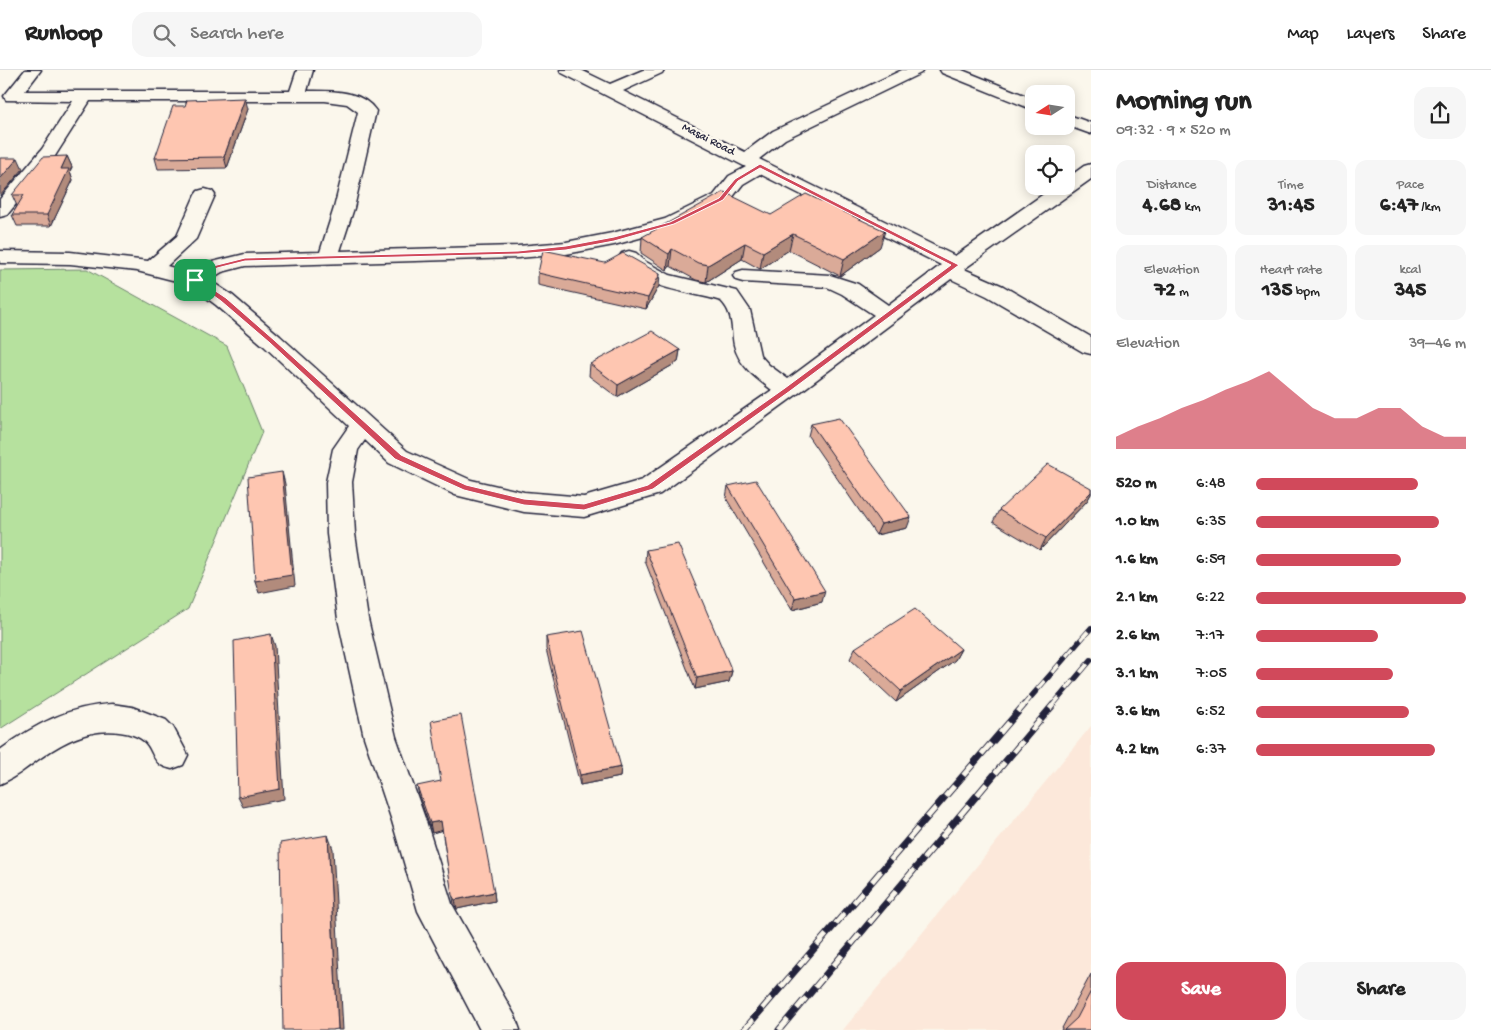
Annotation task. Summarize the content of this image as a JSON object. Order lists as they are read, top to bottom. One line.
{"streets":{"street":["Masai Road"]},"north":"left","page":{"header":"Runloop","search":"Search here","nav":["Map","Layers","Share"],"heading":["Morning run","09:32 · 9 × 520 m"],"stats":[["Distance","4.68 km"],["Time","31:45"],["Pace","6:47 /km"],["Elevation","72 m"],["Heart rate","135 bpm"],["kcal","345"]],"chart":["Elevation","39–46 m"],"list":[{"name":"520 m","note":"6:48"},{"name":"1.0 km","note":"6:35"},{"name":"1.6 km","note":"6:59"},{"name":"2.1 km","note":"6:22"},{"name":"2.6 km","note":"7:17"},{"name":"3.1 km","note":"7:05"},{"name":"3.6 km","note":"6:52"},{"name":"4.2 km","note":"6:37"}],"buttons":["Save","Share"]}}
